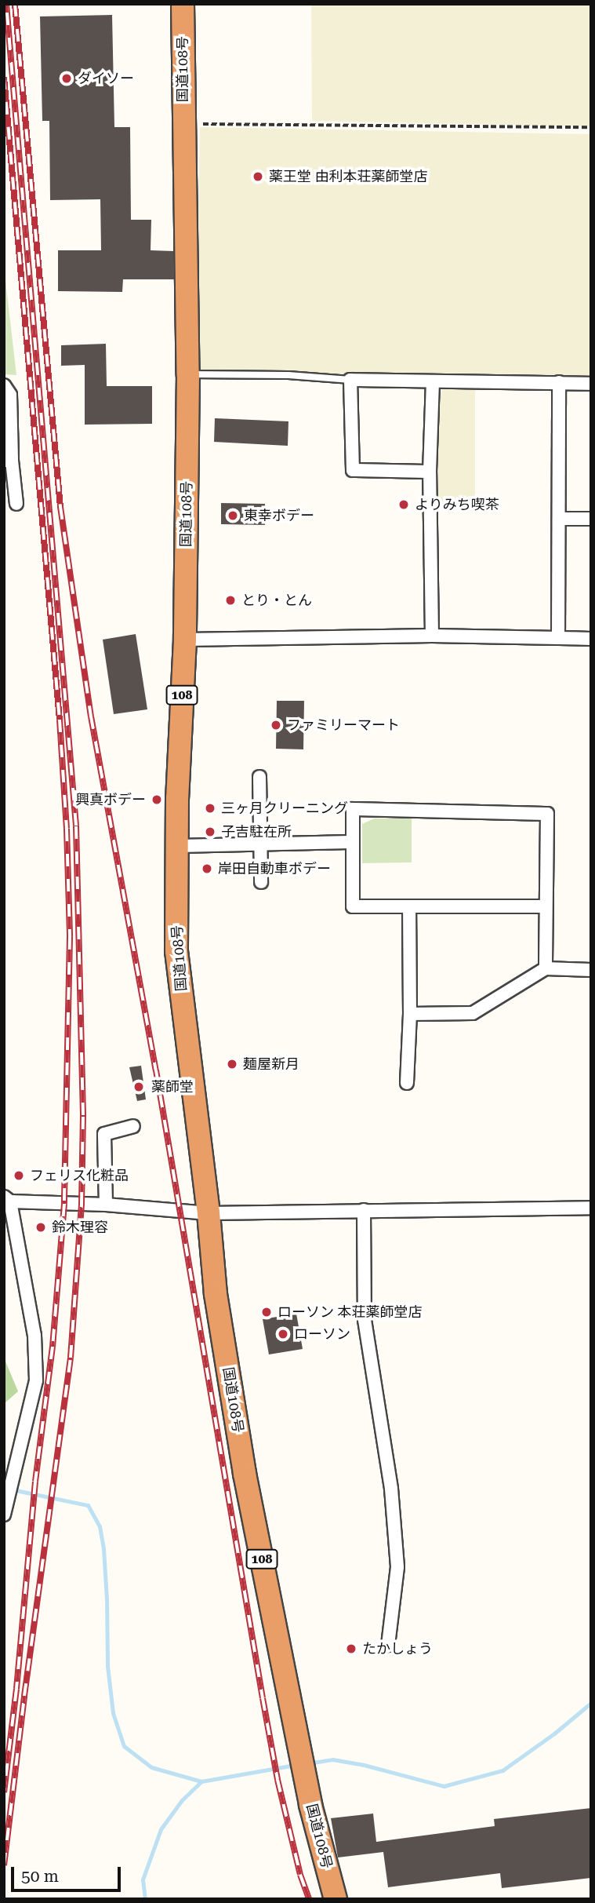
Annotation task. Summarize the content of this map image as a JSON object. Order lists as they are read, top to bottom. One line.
{"streets":{"highway":["国道108号","108"]},"places":["ダイソー","薬王堂 由利本荘薬師堂店","よりみち喫茶","東幸ボデー","とり・とん","ファミリーマート","興真ボデー","三ヶ月クリーニング","子吉駐在所","岸田自動車ボデー","麺屋新月","薬師堂","フェリス化粧品","鈴木理容","ローソン 本荘薬師堂店","ローソン","たかしょう"],"scale_bar":"50 m"}
